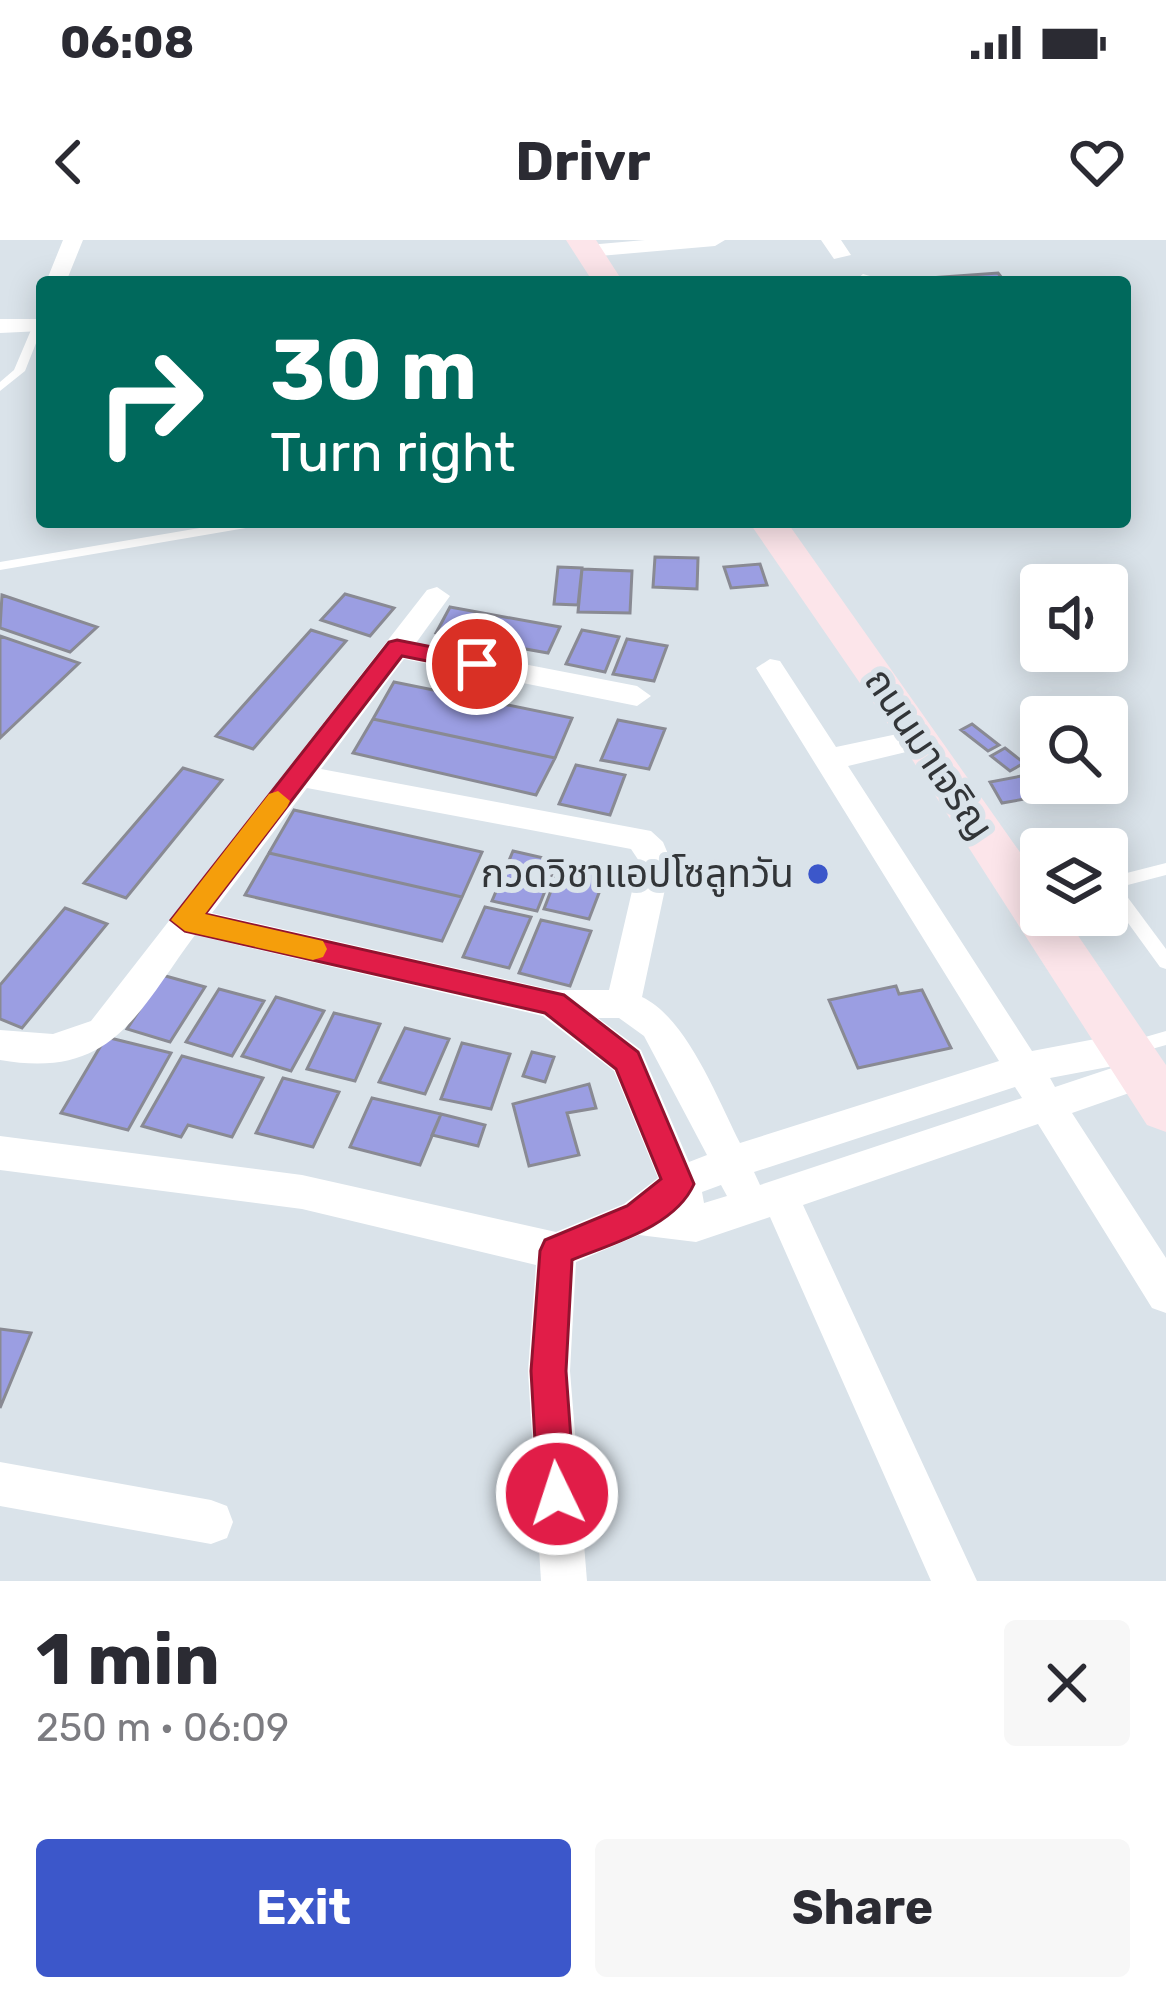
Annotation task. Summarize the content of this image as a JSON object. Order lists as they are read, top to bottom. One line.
{"streets":{"main road":["ถนนมาเจริญ"]},"places":["กวดวิชาแอปโซลูทวัน"],"page":{"status":"06:08","header":"Drivr","turn":["30 m","Turn right"],"heading":["1 min","250 m · 06:09"],"buttons":["Exit","Share"]}}
